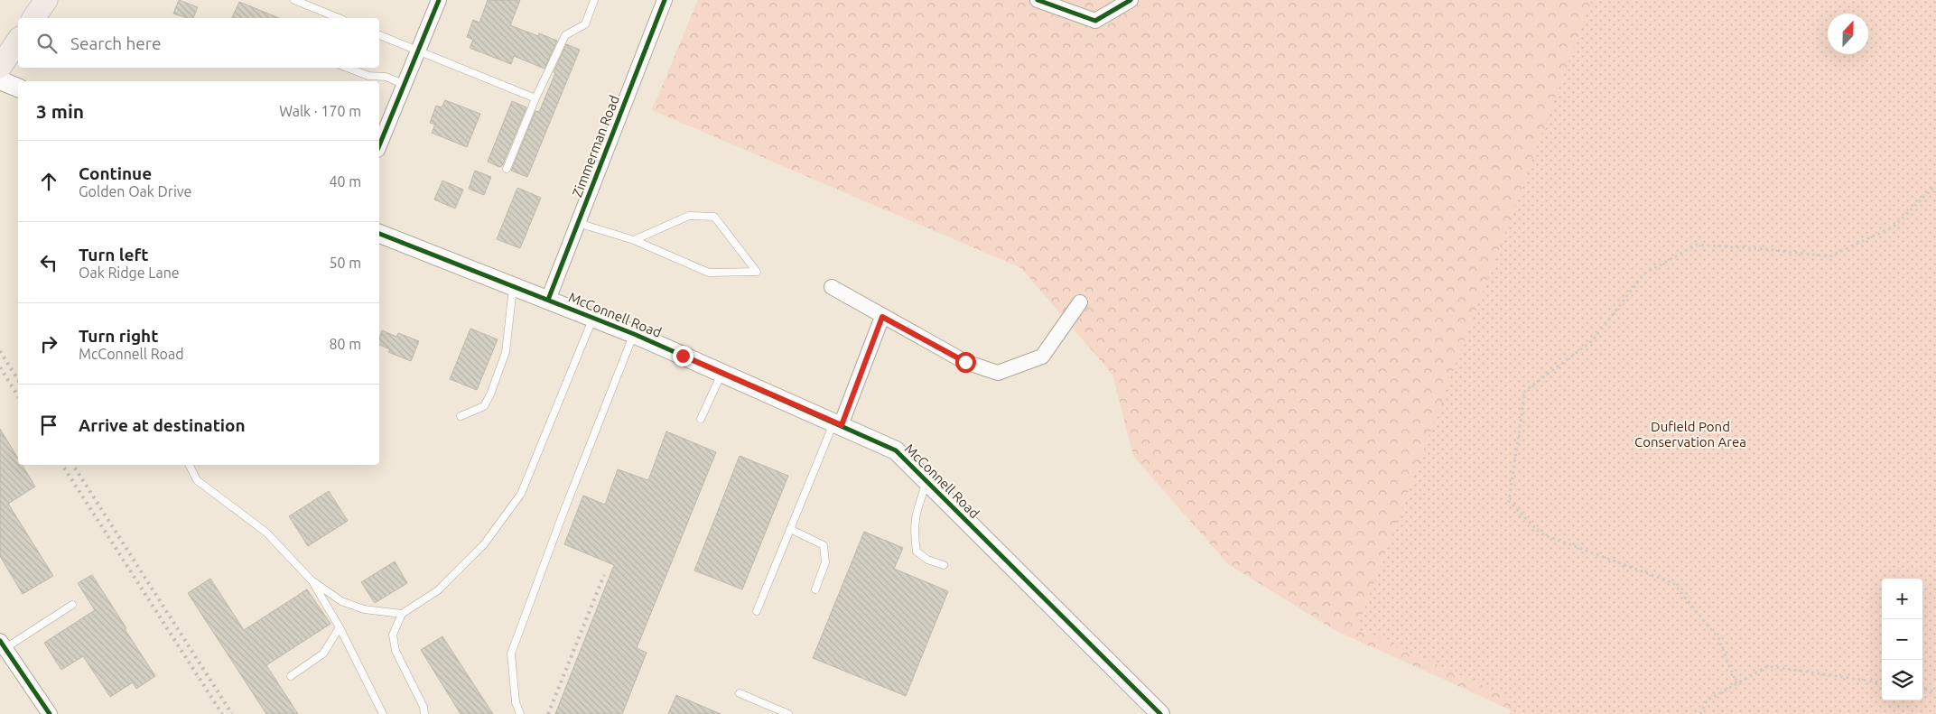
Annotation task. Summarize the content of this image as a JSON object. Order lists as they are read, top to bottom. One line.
{"streets":{"street":["Zimmerman Road","McConnell Road"]},"crossings":[["Zimmerman Road","McConnell Road"]],"parks":["Dufield Pond Conservation Area"],"north":"top","page":{"search":"Search here","heading":["3 min","Walk · 170 m"],"list":[["Continue","Golden Oak Drive","40 m"],["Turn left","Oak Ridge Lane","50 m"],["Turn right","McConnell Road","80 m"],"Arrive at destination"],"map_buttons":["+","−"]}}
